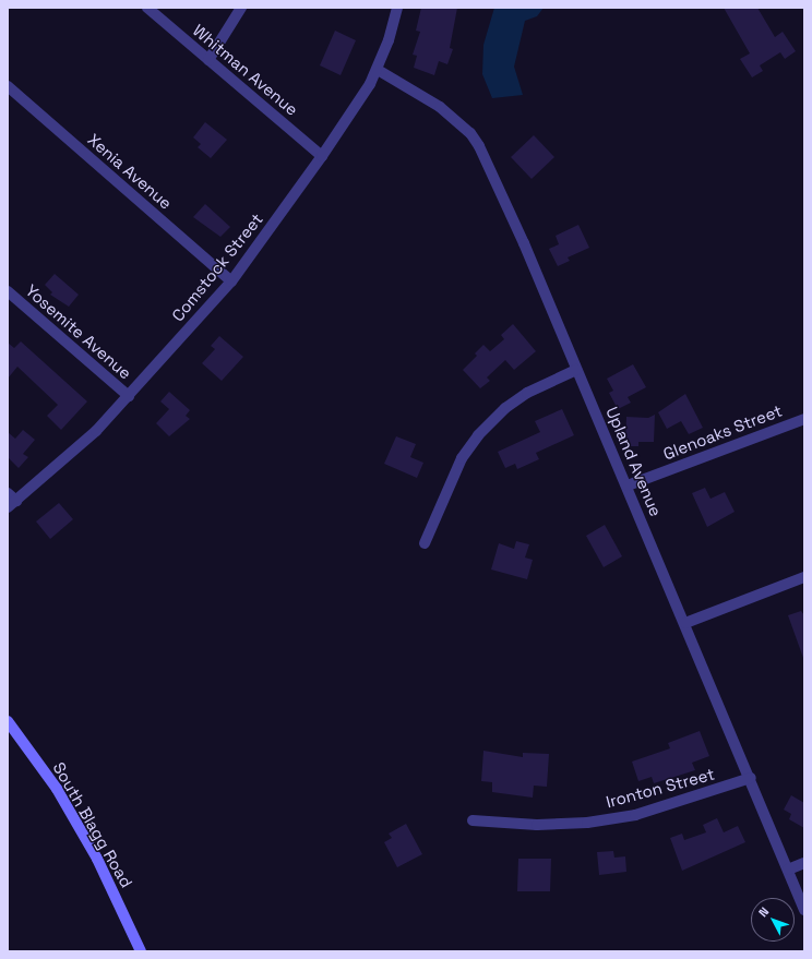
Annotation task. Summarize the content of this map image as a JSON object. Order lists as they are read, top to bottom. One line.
{"streets":{"main road":["South Blagg Road"],"street":["Whitman Avenue","Xenia Avenue","Comstock Street","Yosemite Avenue","Glenoaks Street","Upland Avenue","Ironton Street"]},"crossings":[["Whitman Avenue","Comstock Street"],["Xenia Avenue","Comstock Street"],["Comstock Street","Yosemite Avenue"],["Comstock Street","Upland Avenue"],["Glenoaks Street","Upland Avenue"],["Upland Avenue","Ironton Street"]],"north":"top left"}
